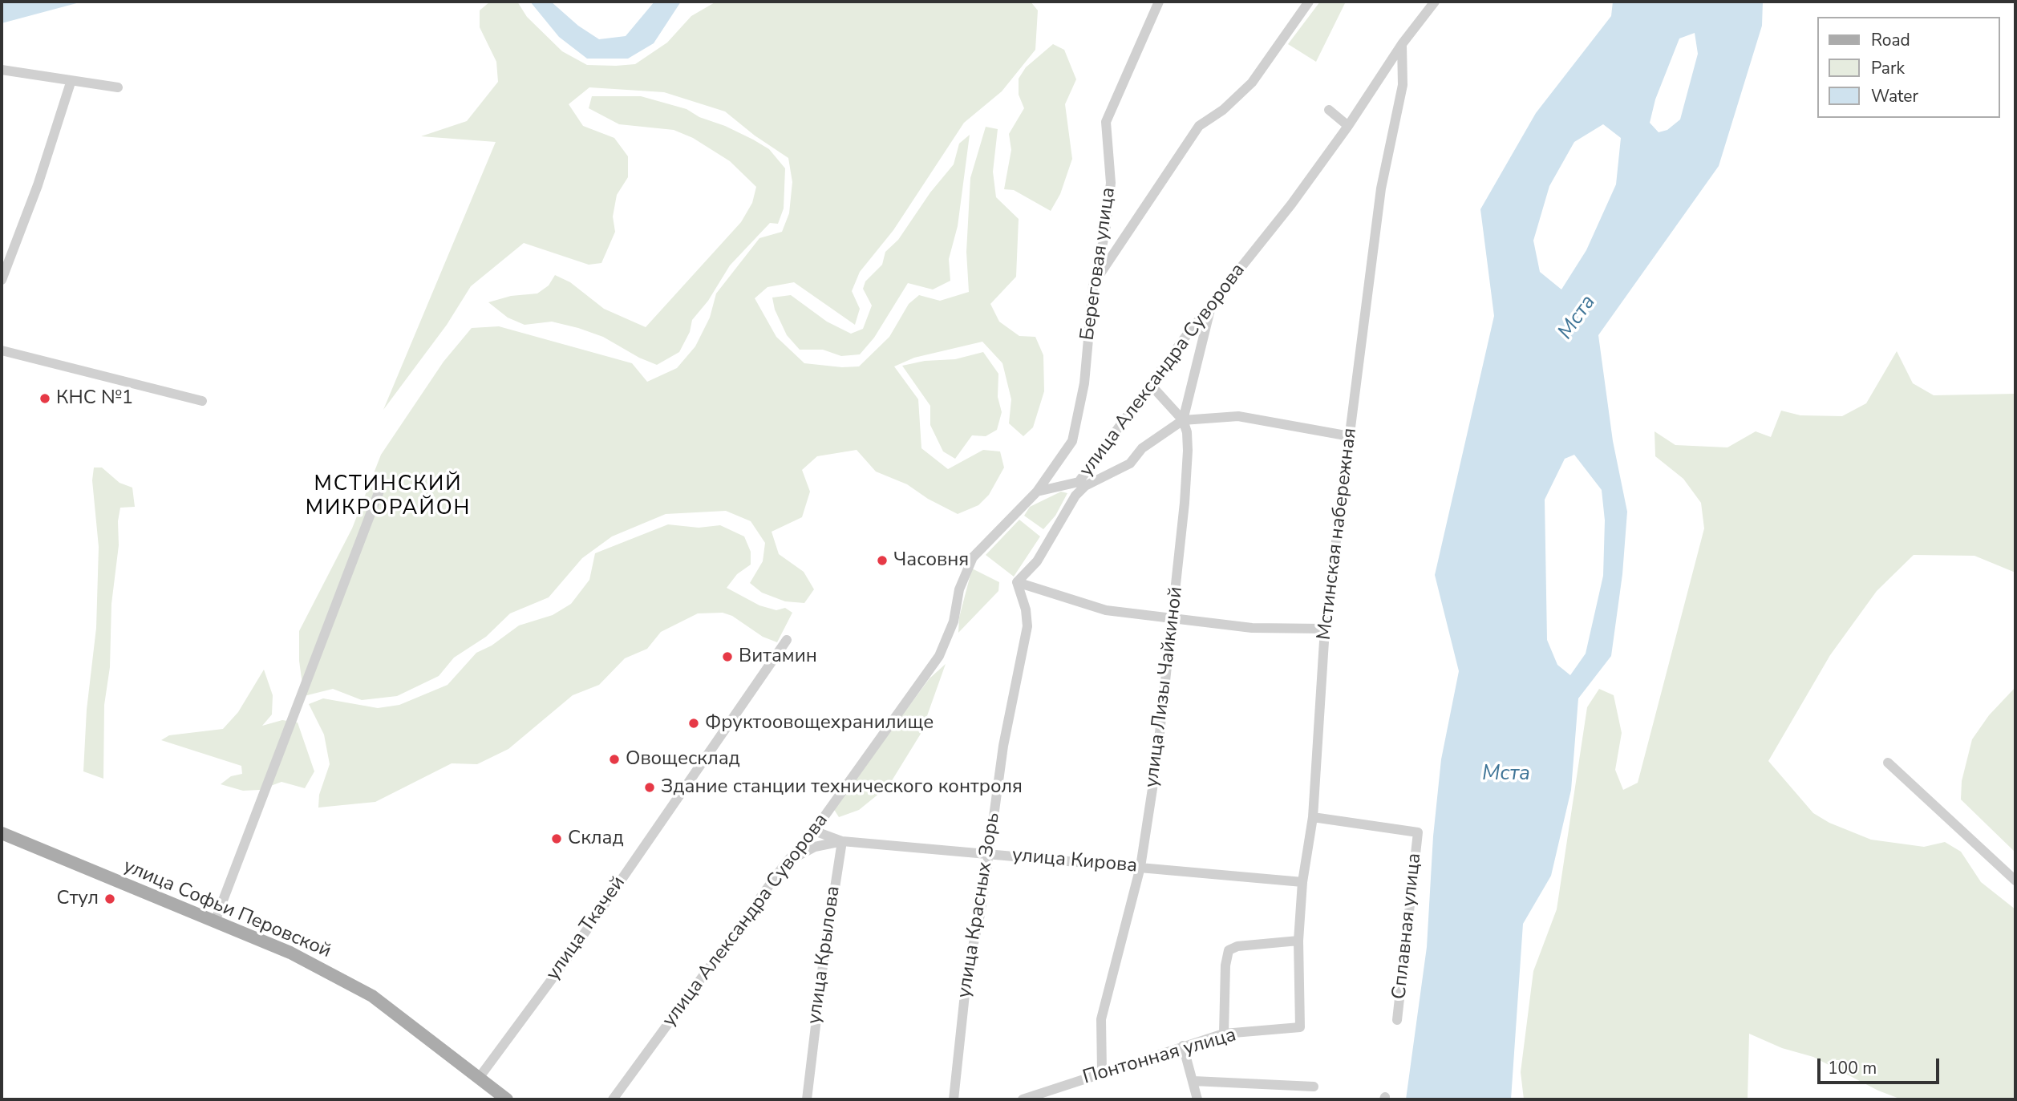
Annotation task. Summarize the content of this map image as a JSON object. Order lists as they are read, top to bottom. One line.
{"streets":{"main road":["улица Софьи Перовской"],"street":["Береговая улица","улица Александра Суворова","Мстинская набережная","улица Лизы Чайкиной","улица Кирова","улица Красных Зорь","Сплавная улица","улица Ткачей","улица Крылова","Понтонная улица"]},"crossings":[["Береговая улица","улица Александра Суворова"],["улица Александра Суворова","Мстинская набережная"],["улица Александра Суворова","улица Лизы Чайкиной"],["улица Александра Суворова","улица Кирова"],["Мстинская набережная","улица Кирова"],["Мстинская набережная","Сплавная улица"],["Мстинская набережная","Понтонная улица"],["улица Лизы Чайкиной","улица Кирова"],["улица Лизы Чайкиной","Понтонная улица"],["улица Кирова","улица Красных Зорь"],["улица Кирова","улица Крылова"],["улица Софьи Перовской","улица Ткачей"]],"districts":["МСТИНСКИЙ МИКРОРАЙОН"],"water":["Мста"],"places":["КНС №1","Часовня","Витамин","Фруктоовощехранилище","Овощесклад","Здание станции технического контроля","Склад","Стул"],"legend":["Road","Park","Water"],"scale_bar":"100 m"}
